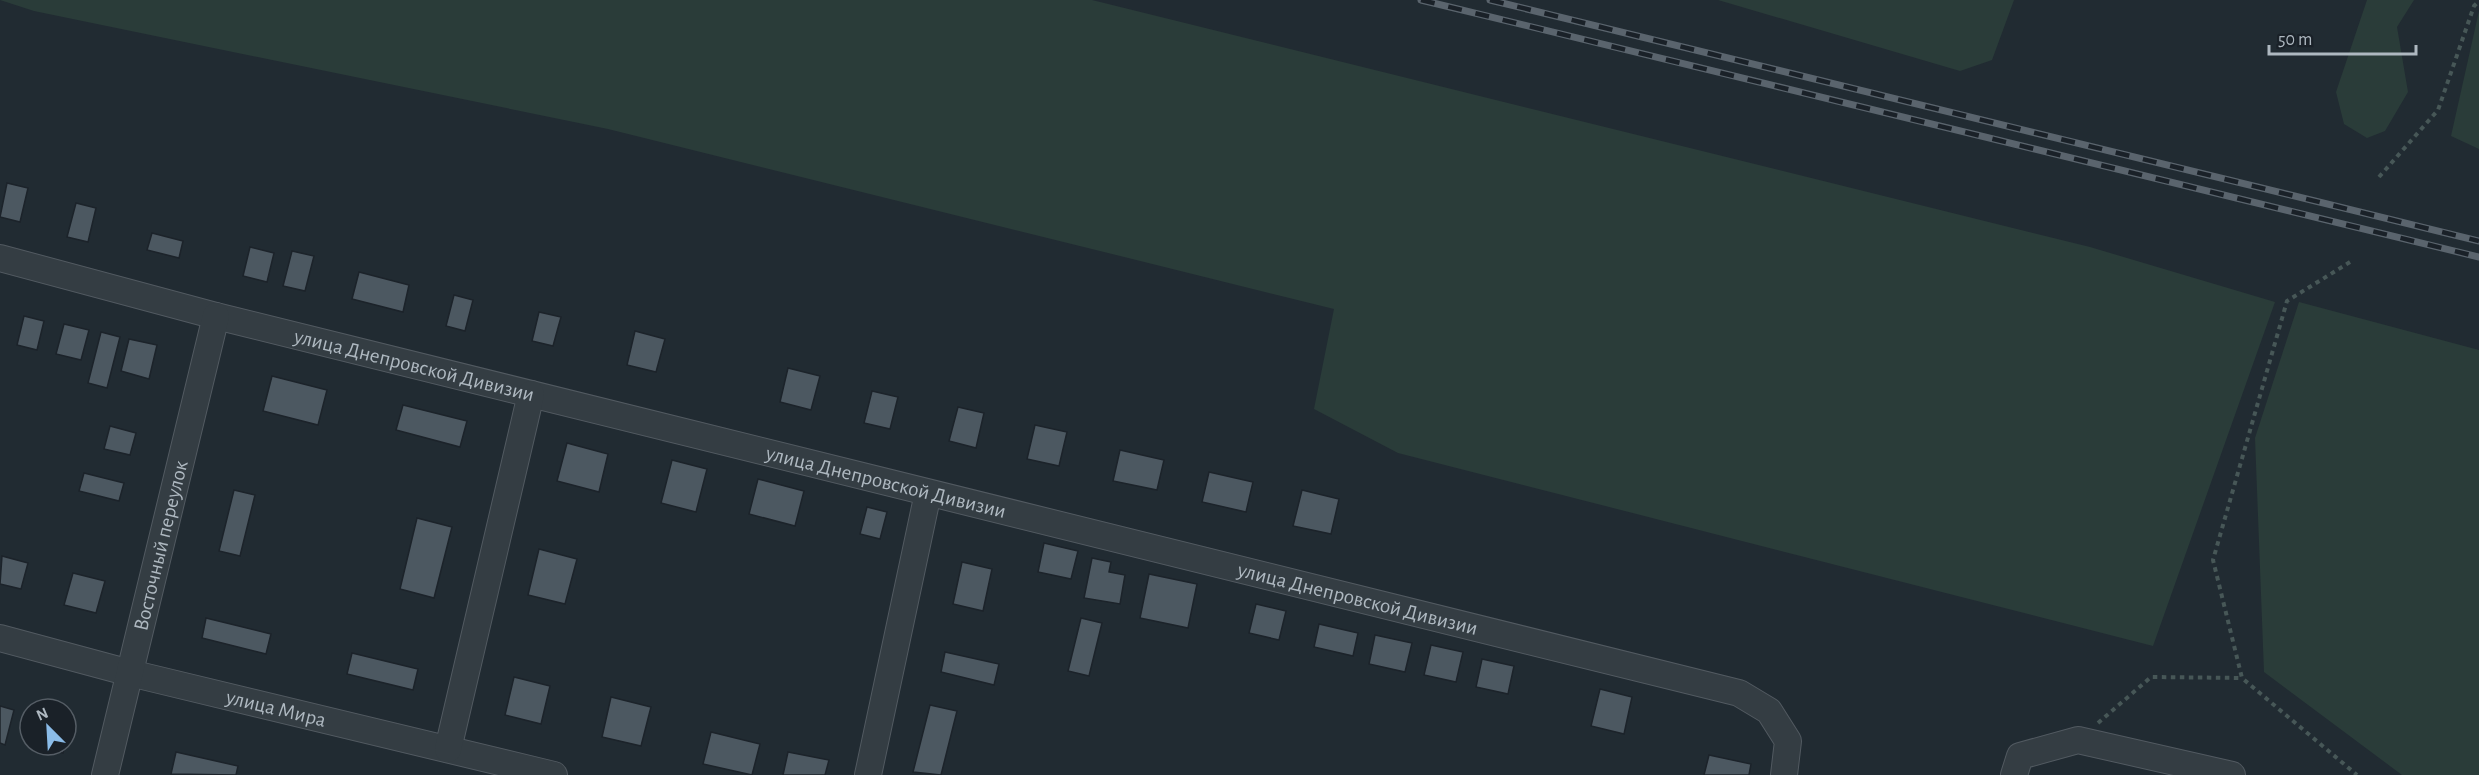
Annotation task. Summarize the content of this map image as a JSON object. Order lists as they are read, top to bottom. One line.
{"streets":{"street":["улица Днепровской Дивизии","Восточный переулок","улица Мира"]},"crossings":[["улица Днепровской Дивизии","Восточный переулок"],["Восточный переулок","улица Мира"]],"scale_bar":"50 m","north":"top left"}
